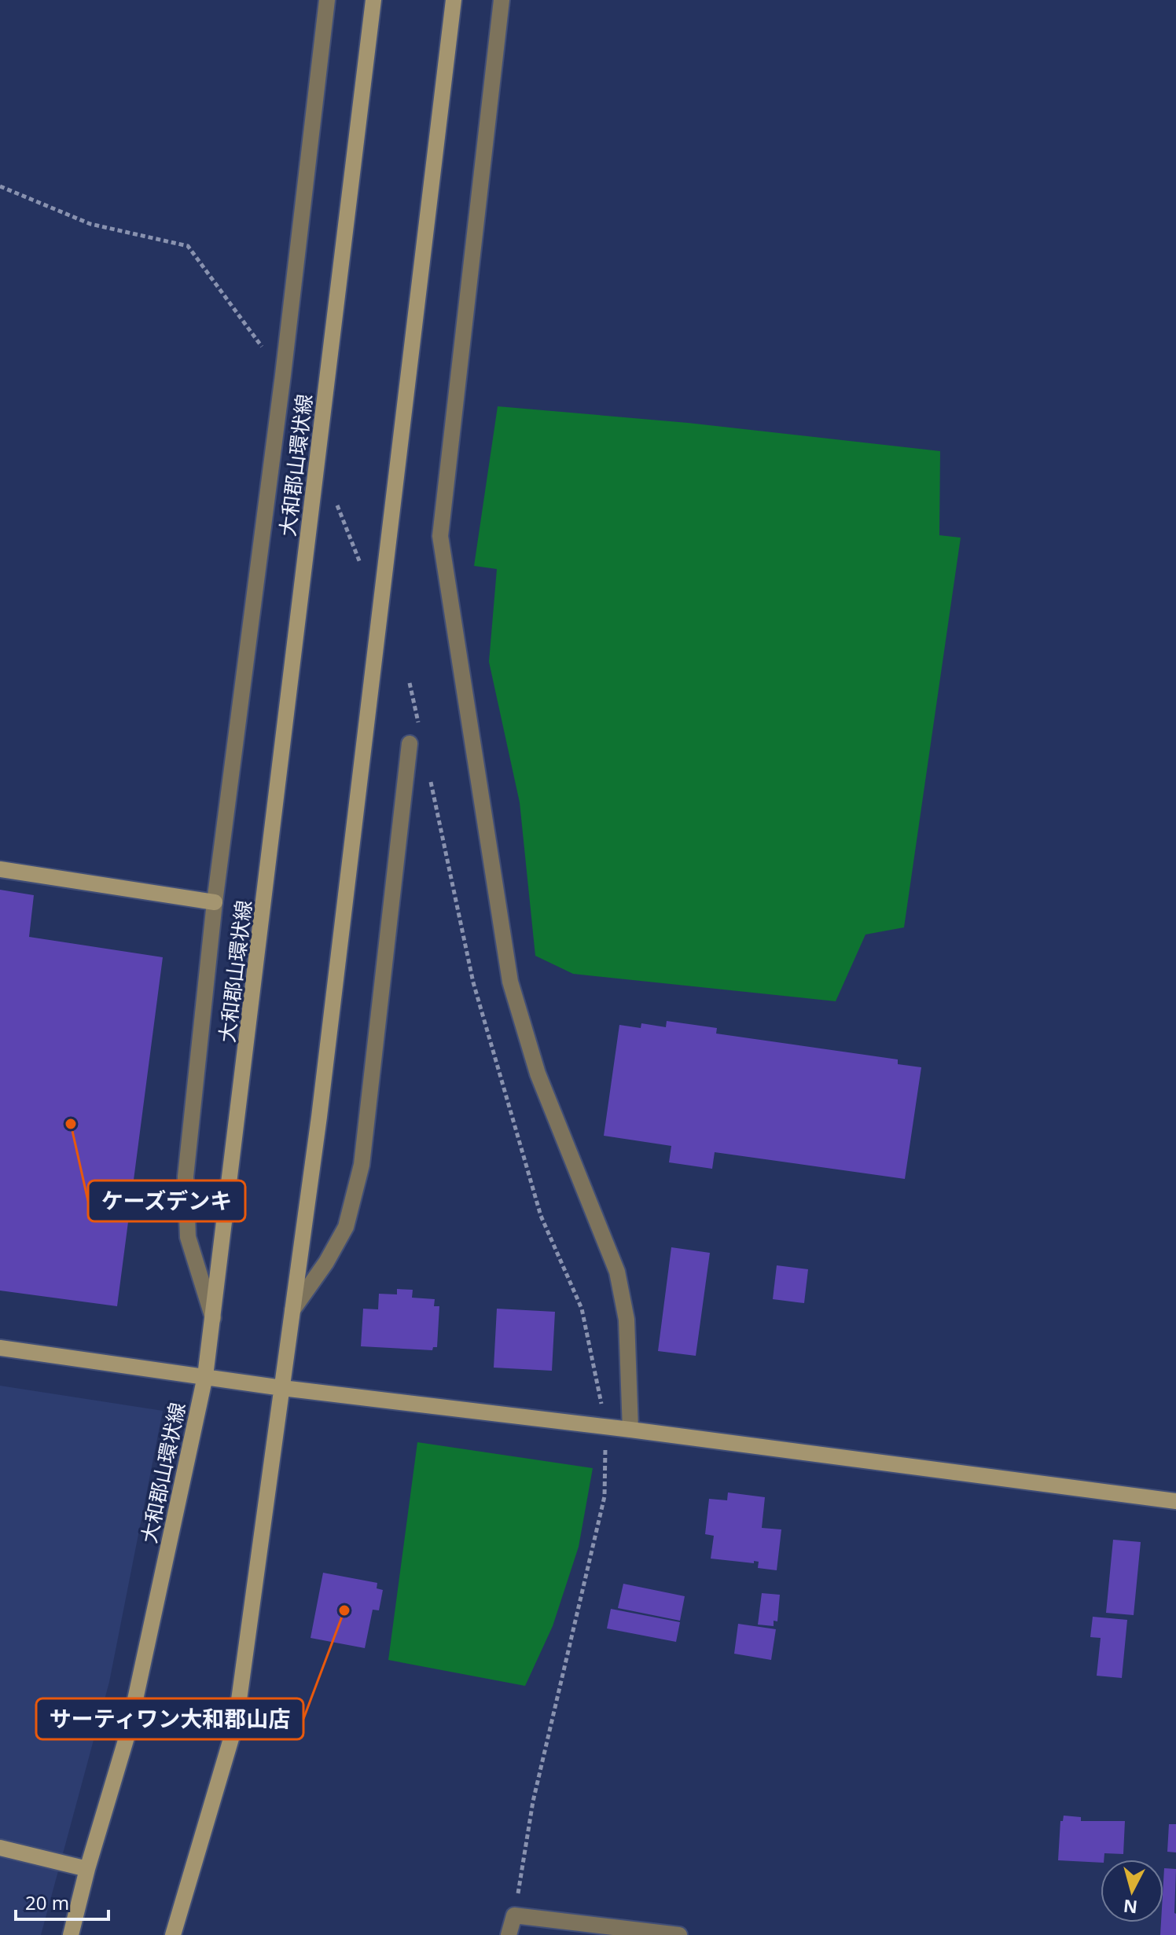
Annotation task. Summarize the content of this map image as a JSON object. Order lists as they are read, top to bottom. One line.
{"streets":{"main road":["大和郡山環状線"]},"places":["ケーズデンキ","サーティワン大和郡山店"],"scale_bar":"20 m","north":"bottom"}
